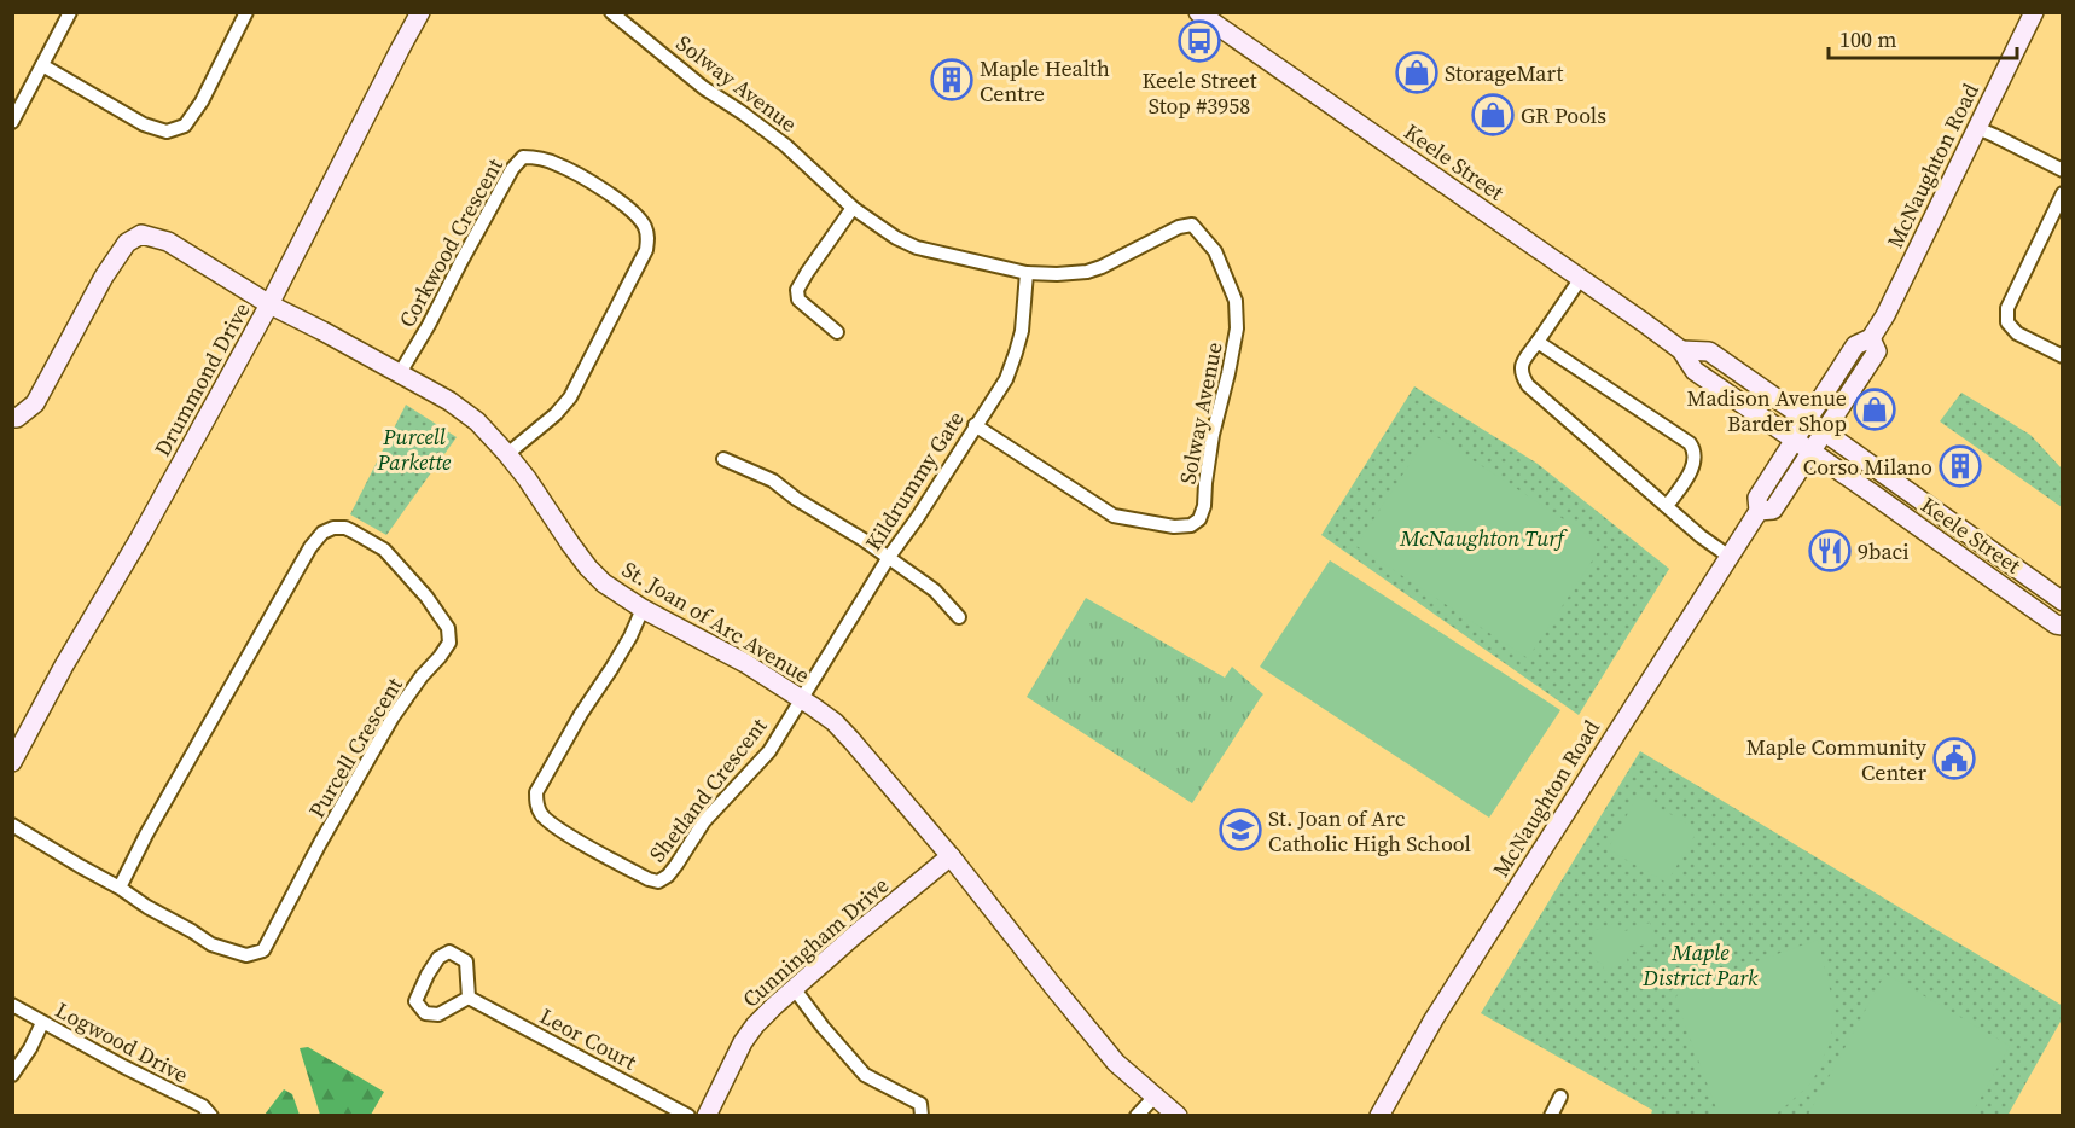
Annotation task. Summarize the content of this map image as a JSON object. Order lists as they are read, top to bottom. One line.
{"streets":{"street":["Solway Avenue","Keele Street","McNaughton Road","Corkwood Crescent","Drummond Drive","Kildrummy Gate","St. Joan of Arc Avenue","Purcell Crescent","Shetland Crescent","Cunningham Drive","Leor Court","Logwood Drive"]},"crossings":[["Solway Avenue","Kildrummy Gate"],["Keele Street","McNaughton Road"],["Corkwood Crescent","St. Joan of Arc Avenue"],["Drummond Drive","St. Joan of Arc Avenue"],["Kildrummy Gate","St. Joan of Arc Avenue"],["Kildrummy Gate","Shetland Crescent"],["St. Joan of Arc Avenue","Shetland Crescent"],["St. Joan of Arc Avenue","Cunningham Drive"]],"parks":["Purcell Parkette","McNaughton Turf","Maple District Park"],"places":{"bus stop":["Keele Street Stop #3958"],"shop":["StorageMart","GR Pools","Madison Avenue Barder Shop"],"building":["Maple Health Centre","Corso Milano"],"restaurant":["9baci"],"public building":["Maple Community Center"],"school or university":["St. Joan of Arc Catholic High School"]},"scale_bar":"100 m"}
